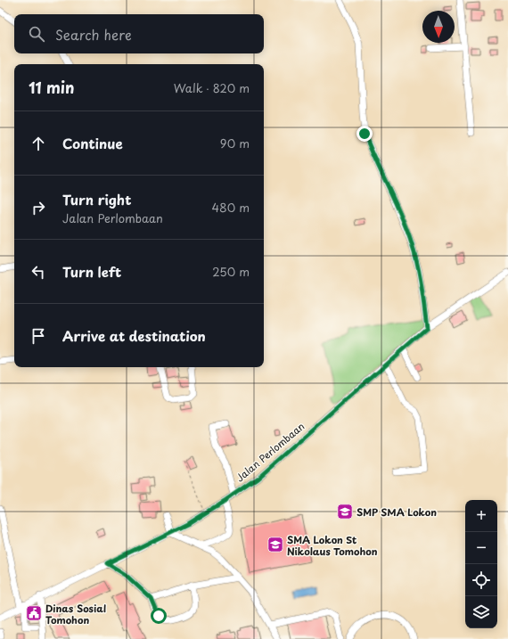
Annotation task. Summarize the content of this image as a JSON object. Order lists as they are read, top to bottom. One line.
{"streets":{"street":["Jalan Perlombaan"]},"places":{"school or university":["SMP SMA Lokon","SMA Lokon St Nikolaus Tomohon"],"public building":["Dinas Sosial Tomohon"]},"north":"bottom","page":{"search":"Search here","heading":["11 min","Walk · 820 m"],"list":[["Continue","90 m"],["Turn right","Jalan Perlombaan","480 m"],["Turn left","250 m"],"Arrive at destination"],"map_buttons":["+","−"]}}
